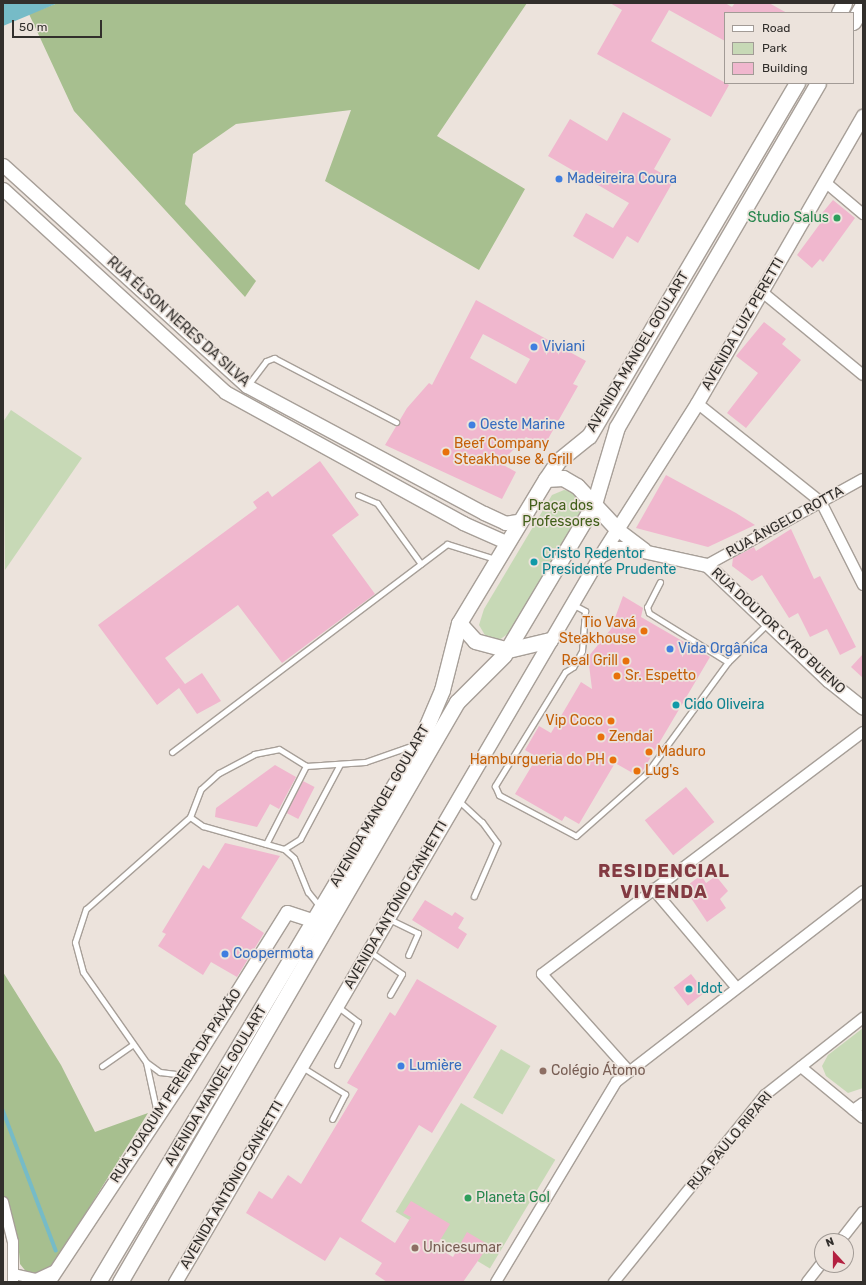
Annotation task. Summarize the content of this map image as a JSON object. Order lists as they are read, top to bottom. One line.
{"streets":{"main road":["AVENIDA MANOEL GOULART"],"street":["RUA ÉLSON NERES DA SILVA","AVENIDA LUIZ PERETTI","RUA ÂNGELO ROTTA","RUA DOUTOR CYRO BUENO","AVENIDA ANTÔNIO CANHETTI","RUA JOAQUIM PEREIRA DA PAIXÃO","RUA PAULO RIPARI"]},"crossings":[["RUA ÉLSON NERES DA SILVA","AVENIDA MANOEL GOULART"],["AVENIDA LUIZ PERETTI","RUA DOUTOR CYRO BUENO"],["AVENIDA LUIZ PERETTI","AVENIDA ANTÔNIO CANHETTI"],["AVENIDA MANOEL GOULART","RUA JOAQUIM PEREIRA DA PAIXÃO"],["RUA ÂNGELO ROTTA","RUA DOUTOR CYRO BUENO"],["RUA DOUTOR CYRO BUENO","AVENIDA ANTÔNIO CANHETTI"]],"districts":["RESIDENCIAL VIVENDA"],"parks":["Praça dos Professores"],"places":["Madeireira Coura","Studio Salus","Viviani","Oeste Marine","Beef Company Steakhouse & Grill","Cristo Redentor Presidente Prudente","Tio Vavá Steakhouse","Vida Orgânica","Real Grill","Sr. Espetto","Cido Oliveira","Vip Coco","Zendai","Maduro","Hamburgueria do PH","Lug's","Coopermota","Idot","Lumière","Colégio Átomo","Planeta Gol","Unicesumar"],"legend":["Road","Park","Building"],"scale_bar":"50 m","north":"top"}
